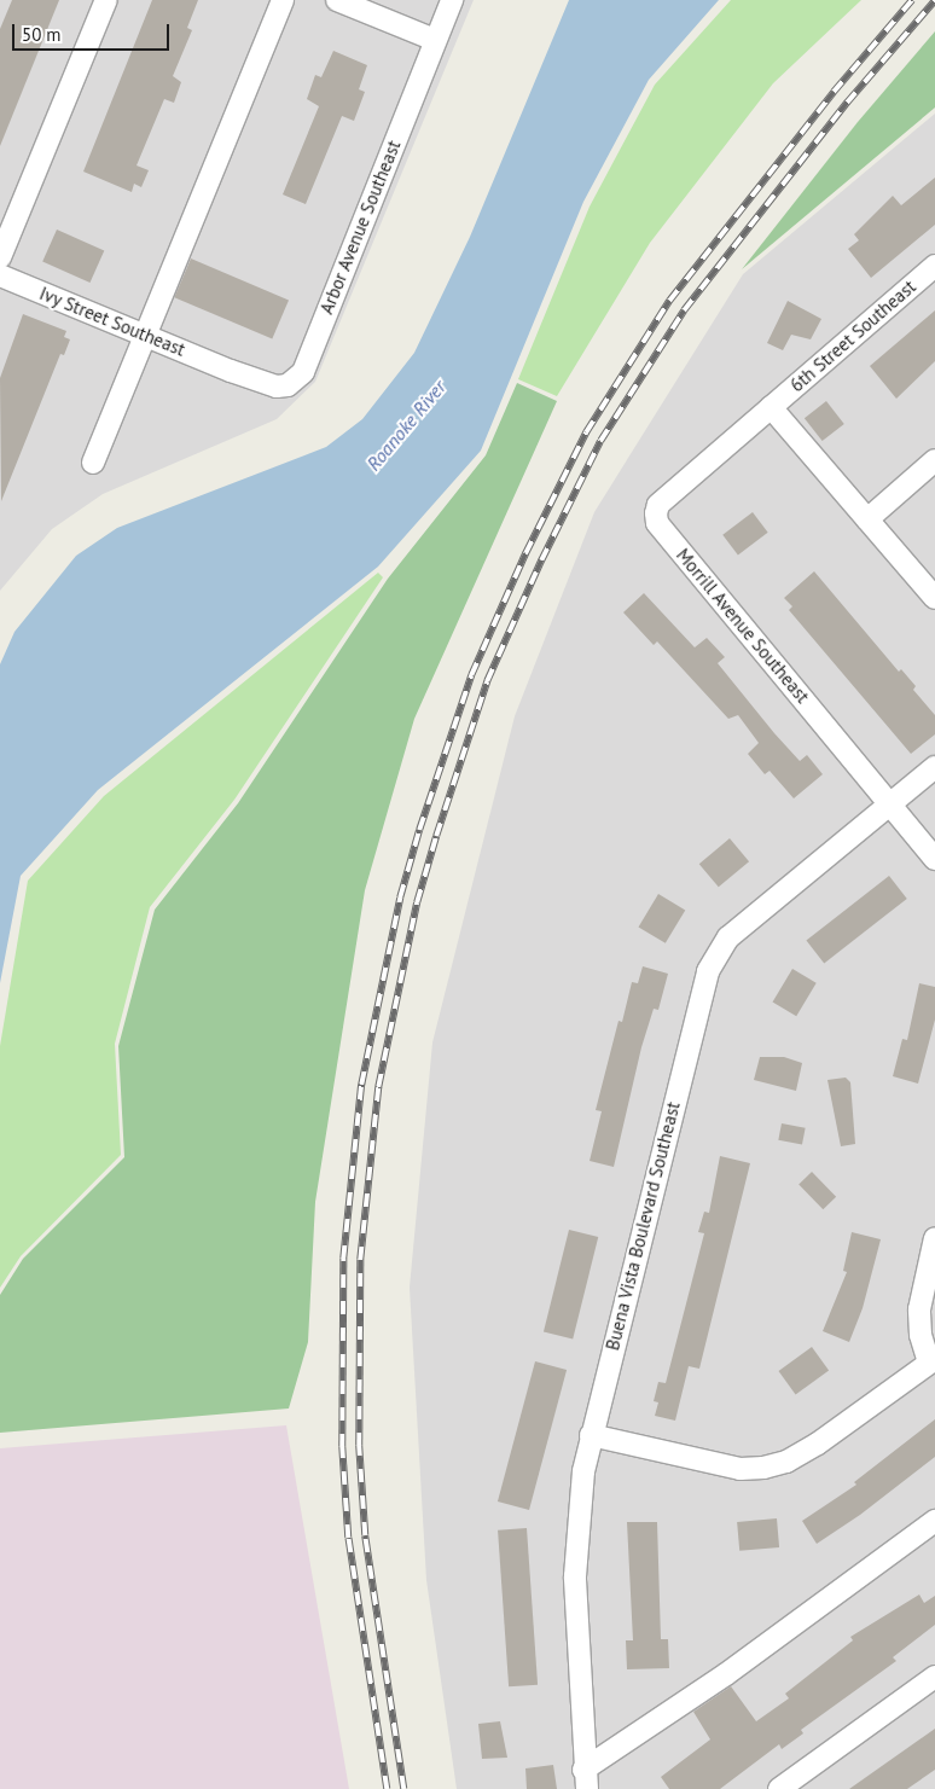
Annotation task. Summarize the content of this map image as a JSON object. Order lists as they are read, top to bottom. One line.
{"streets":{"street":["Arbor Avenue Southeast","Ivy Street Southeast","6th Street Southeast","Morrill Avenue Southeast","Buena Vista Boulevard Southeast"]},"crossings":[["Arbor Avenue Southeast","Ivy Street Southeast"],["6th Street Southeast","Morrill Avenue Southeast"],["Morrill Avenue Southeast","Buena Vista Boulevard Southeast"]],"water":["Roanoke River"],"scale_bar":"50 m"}
